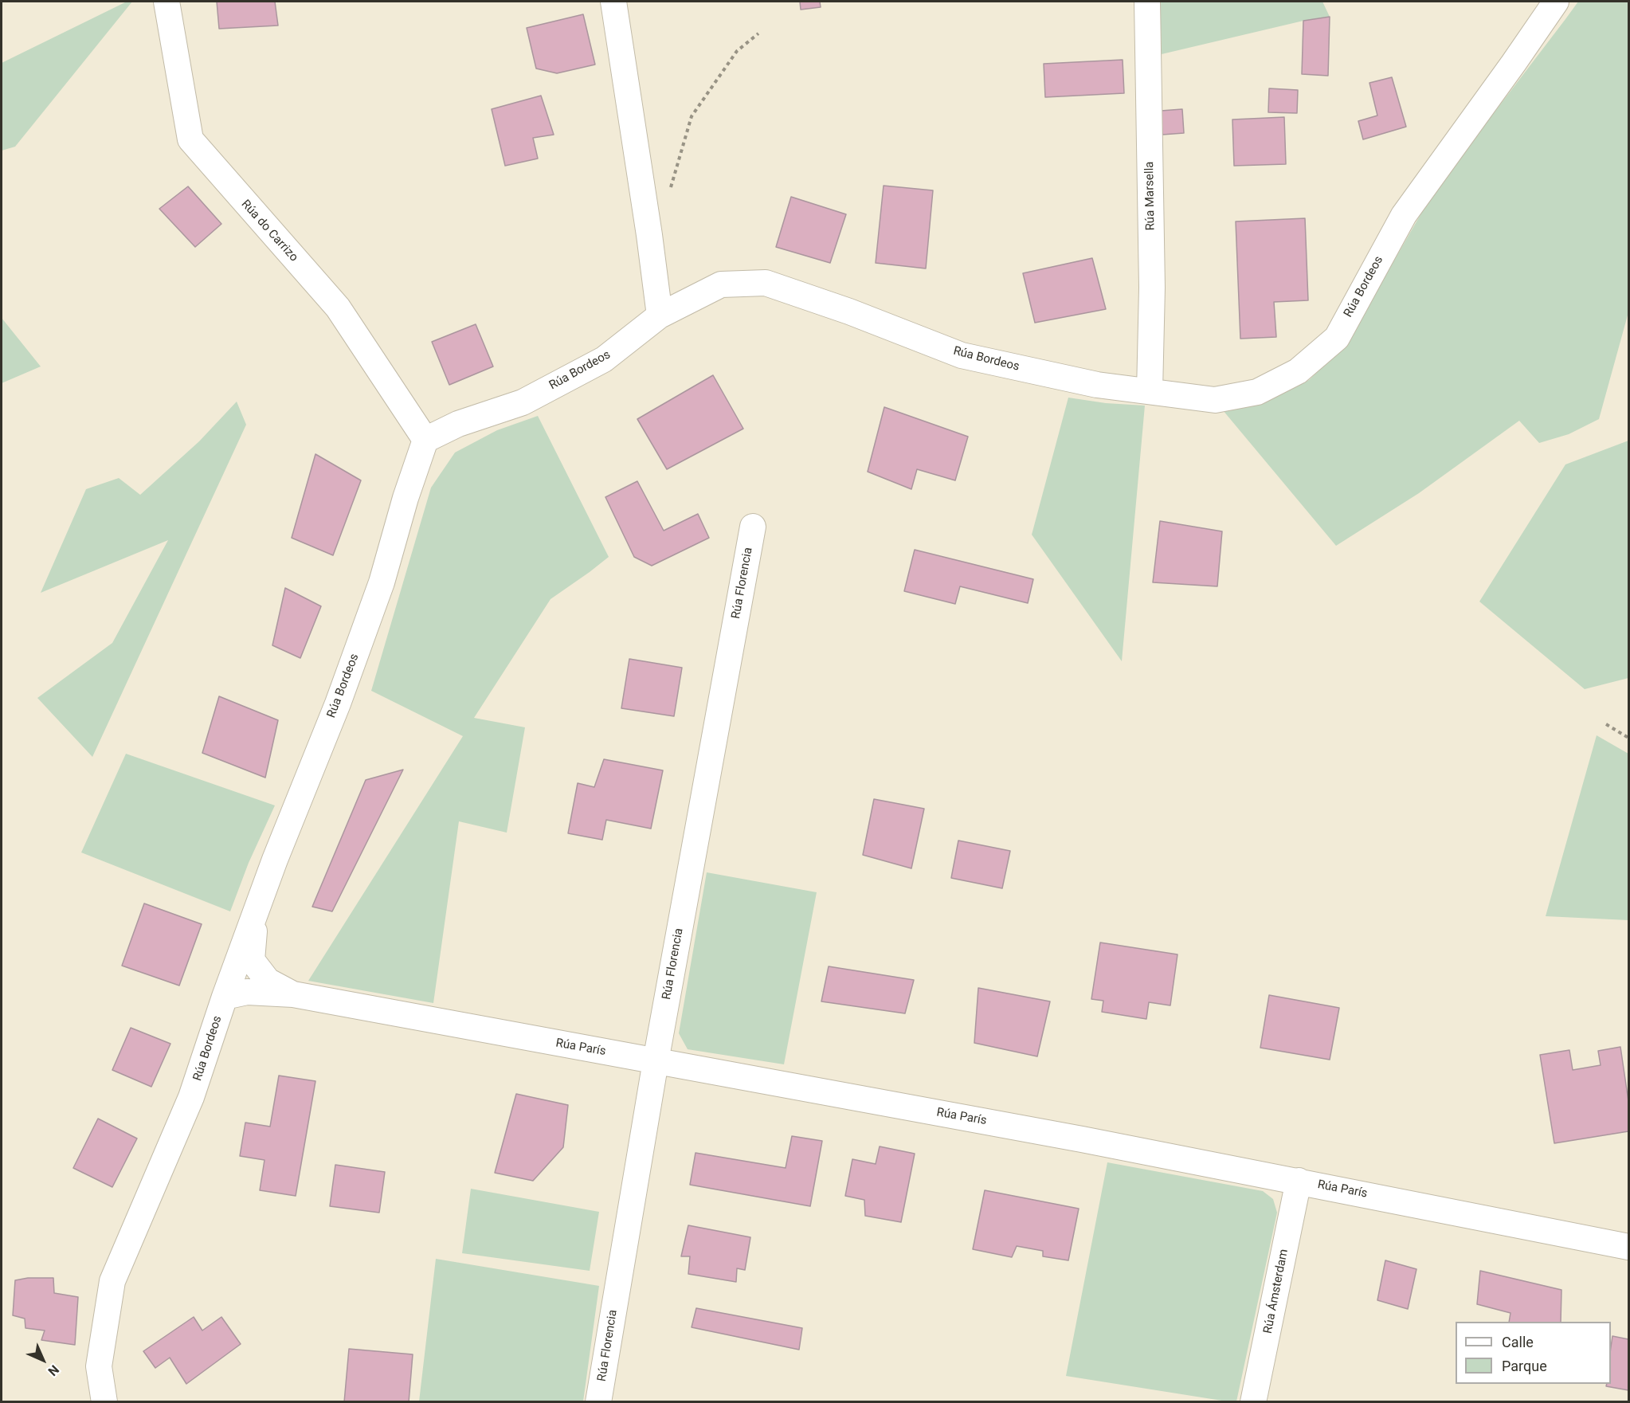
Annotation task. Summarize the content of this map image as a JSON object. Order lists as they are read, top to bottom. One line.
{"streets":{"street":["Rúa Marsella","Rúa do Carrizo","Rúa Bordeos","Rúa Florencia","Rúa París","Rúa Ámsterdam"]},"crossings":[["Rúa Marsella","Rúa Bordeos"],["Rúa do Carrizo","Rúa Bordeos"],["Rúa Bordeos","Rúa París"],["Rúa Florencia","Rúa París"],["Rúa París","Rúa Ámsterdam"]],"legend":["Calle","Parque"],"north":"bottom right"}
